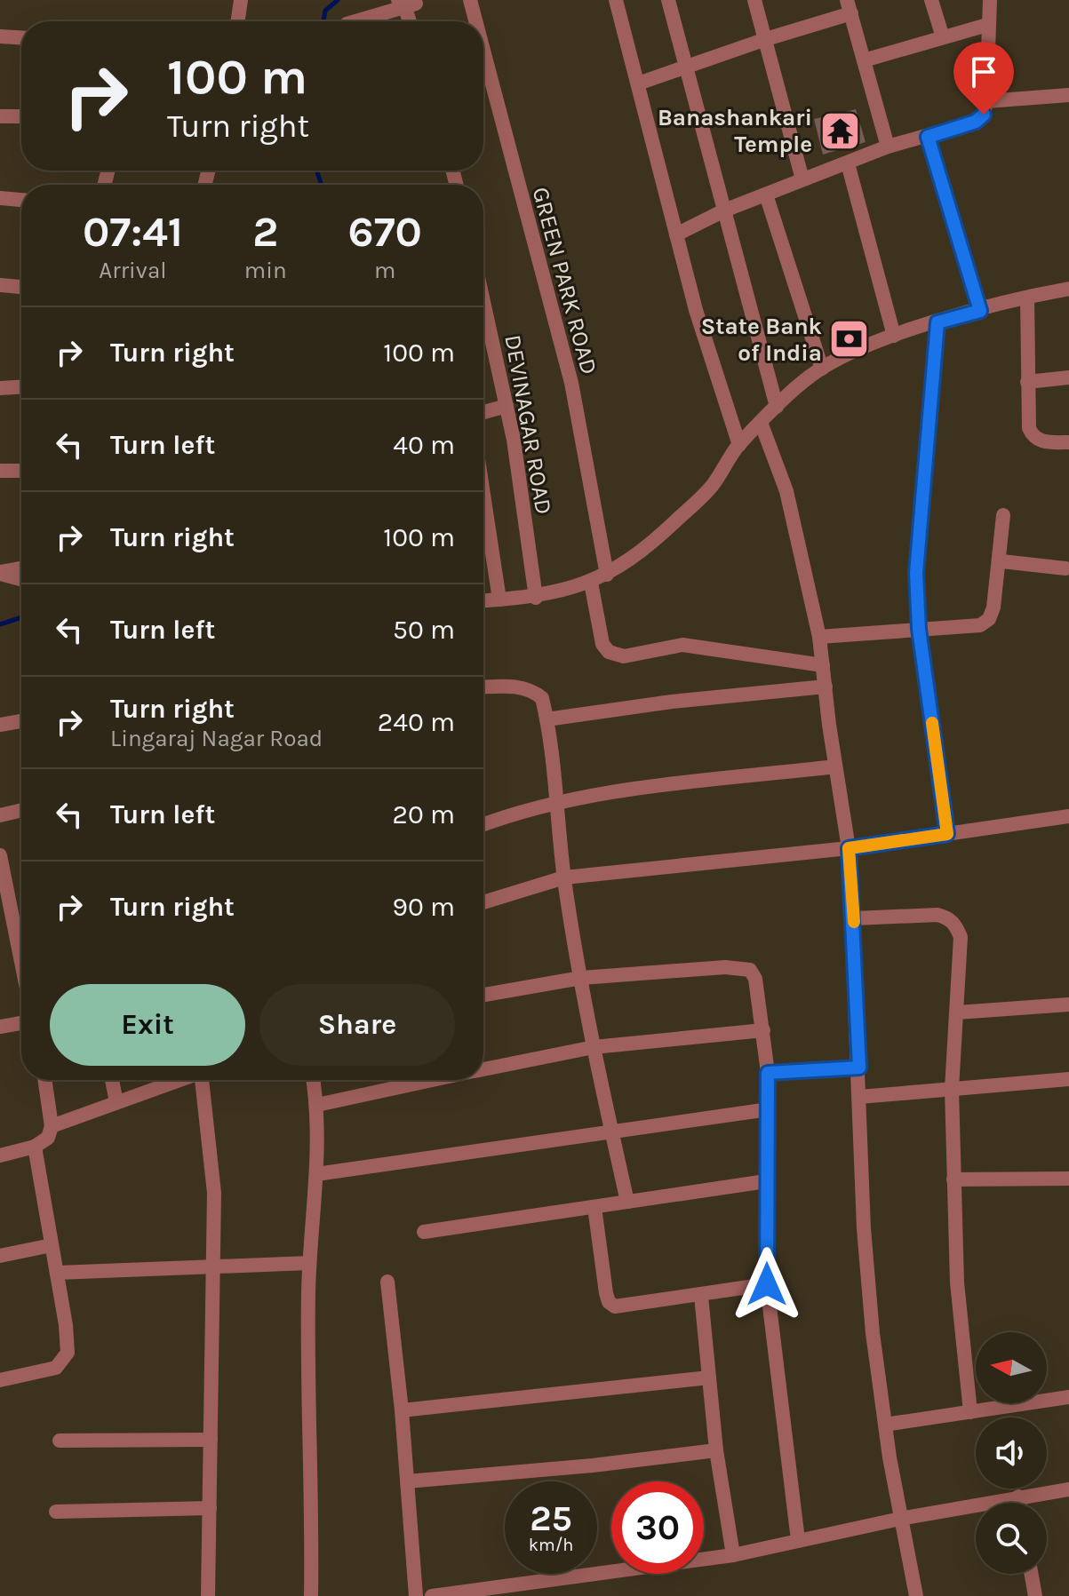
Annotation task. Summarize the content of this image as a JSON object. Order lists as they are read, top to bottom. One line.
{"streets":{"street":["GREEN PARK ROAD","DEVINAGAR ROAD"]},"places":{"temple":["Banashankari Temple"],"bank":["State Bank of India"]},"north":"left","page":{"turn":["100 m","Turn right"],"eta":["07:41","Arrival","2","min","670","m"],"list":[{"name":"Turn right","value":"100 m"},{"name":"Turn left","value":"40 m"},{"name":"Turn right","value":"100 m"},{"name":"Turn left","value":"50 m"},{"name":"Turn right","note":"Lingaraj Nagar Road","value":"240 m"},{"name":"Turn left","value":"20 m"},{"name":"Turn right","value":"90 m"}],"buttons":["Exit","Share"],"speed":"25 km/h","limit":"30"}}
